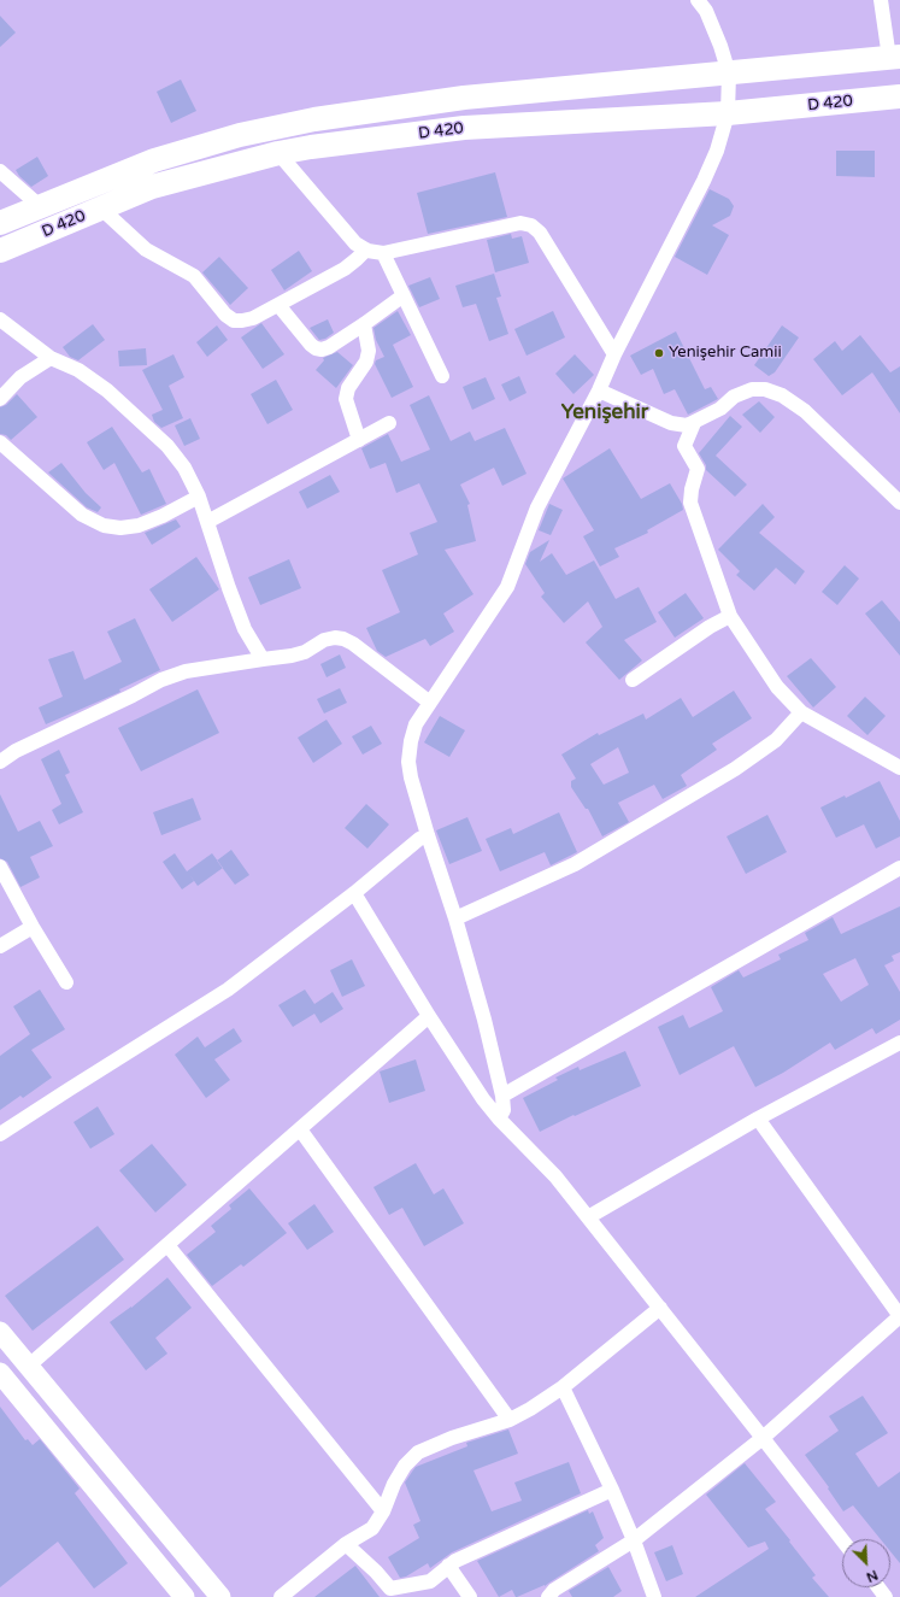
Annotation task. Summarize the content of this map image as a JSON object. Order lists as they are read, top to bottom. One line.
{"streets":{"highway":["D 420"]},"districts":["Yenişehir"],"places":["Yenişehir Camii"],"north":"bottom right"}
